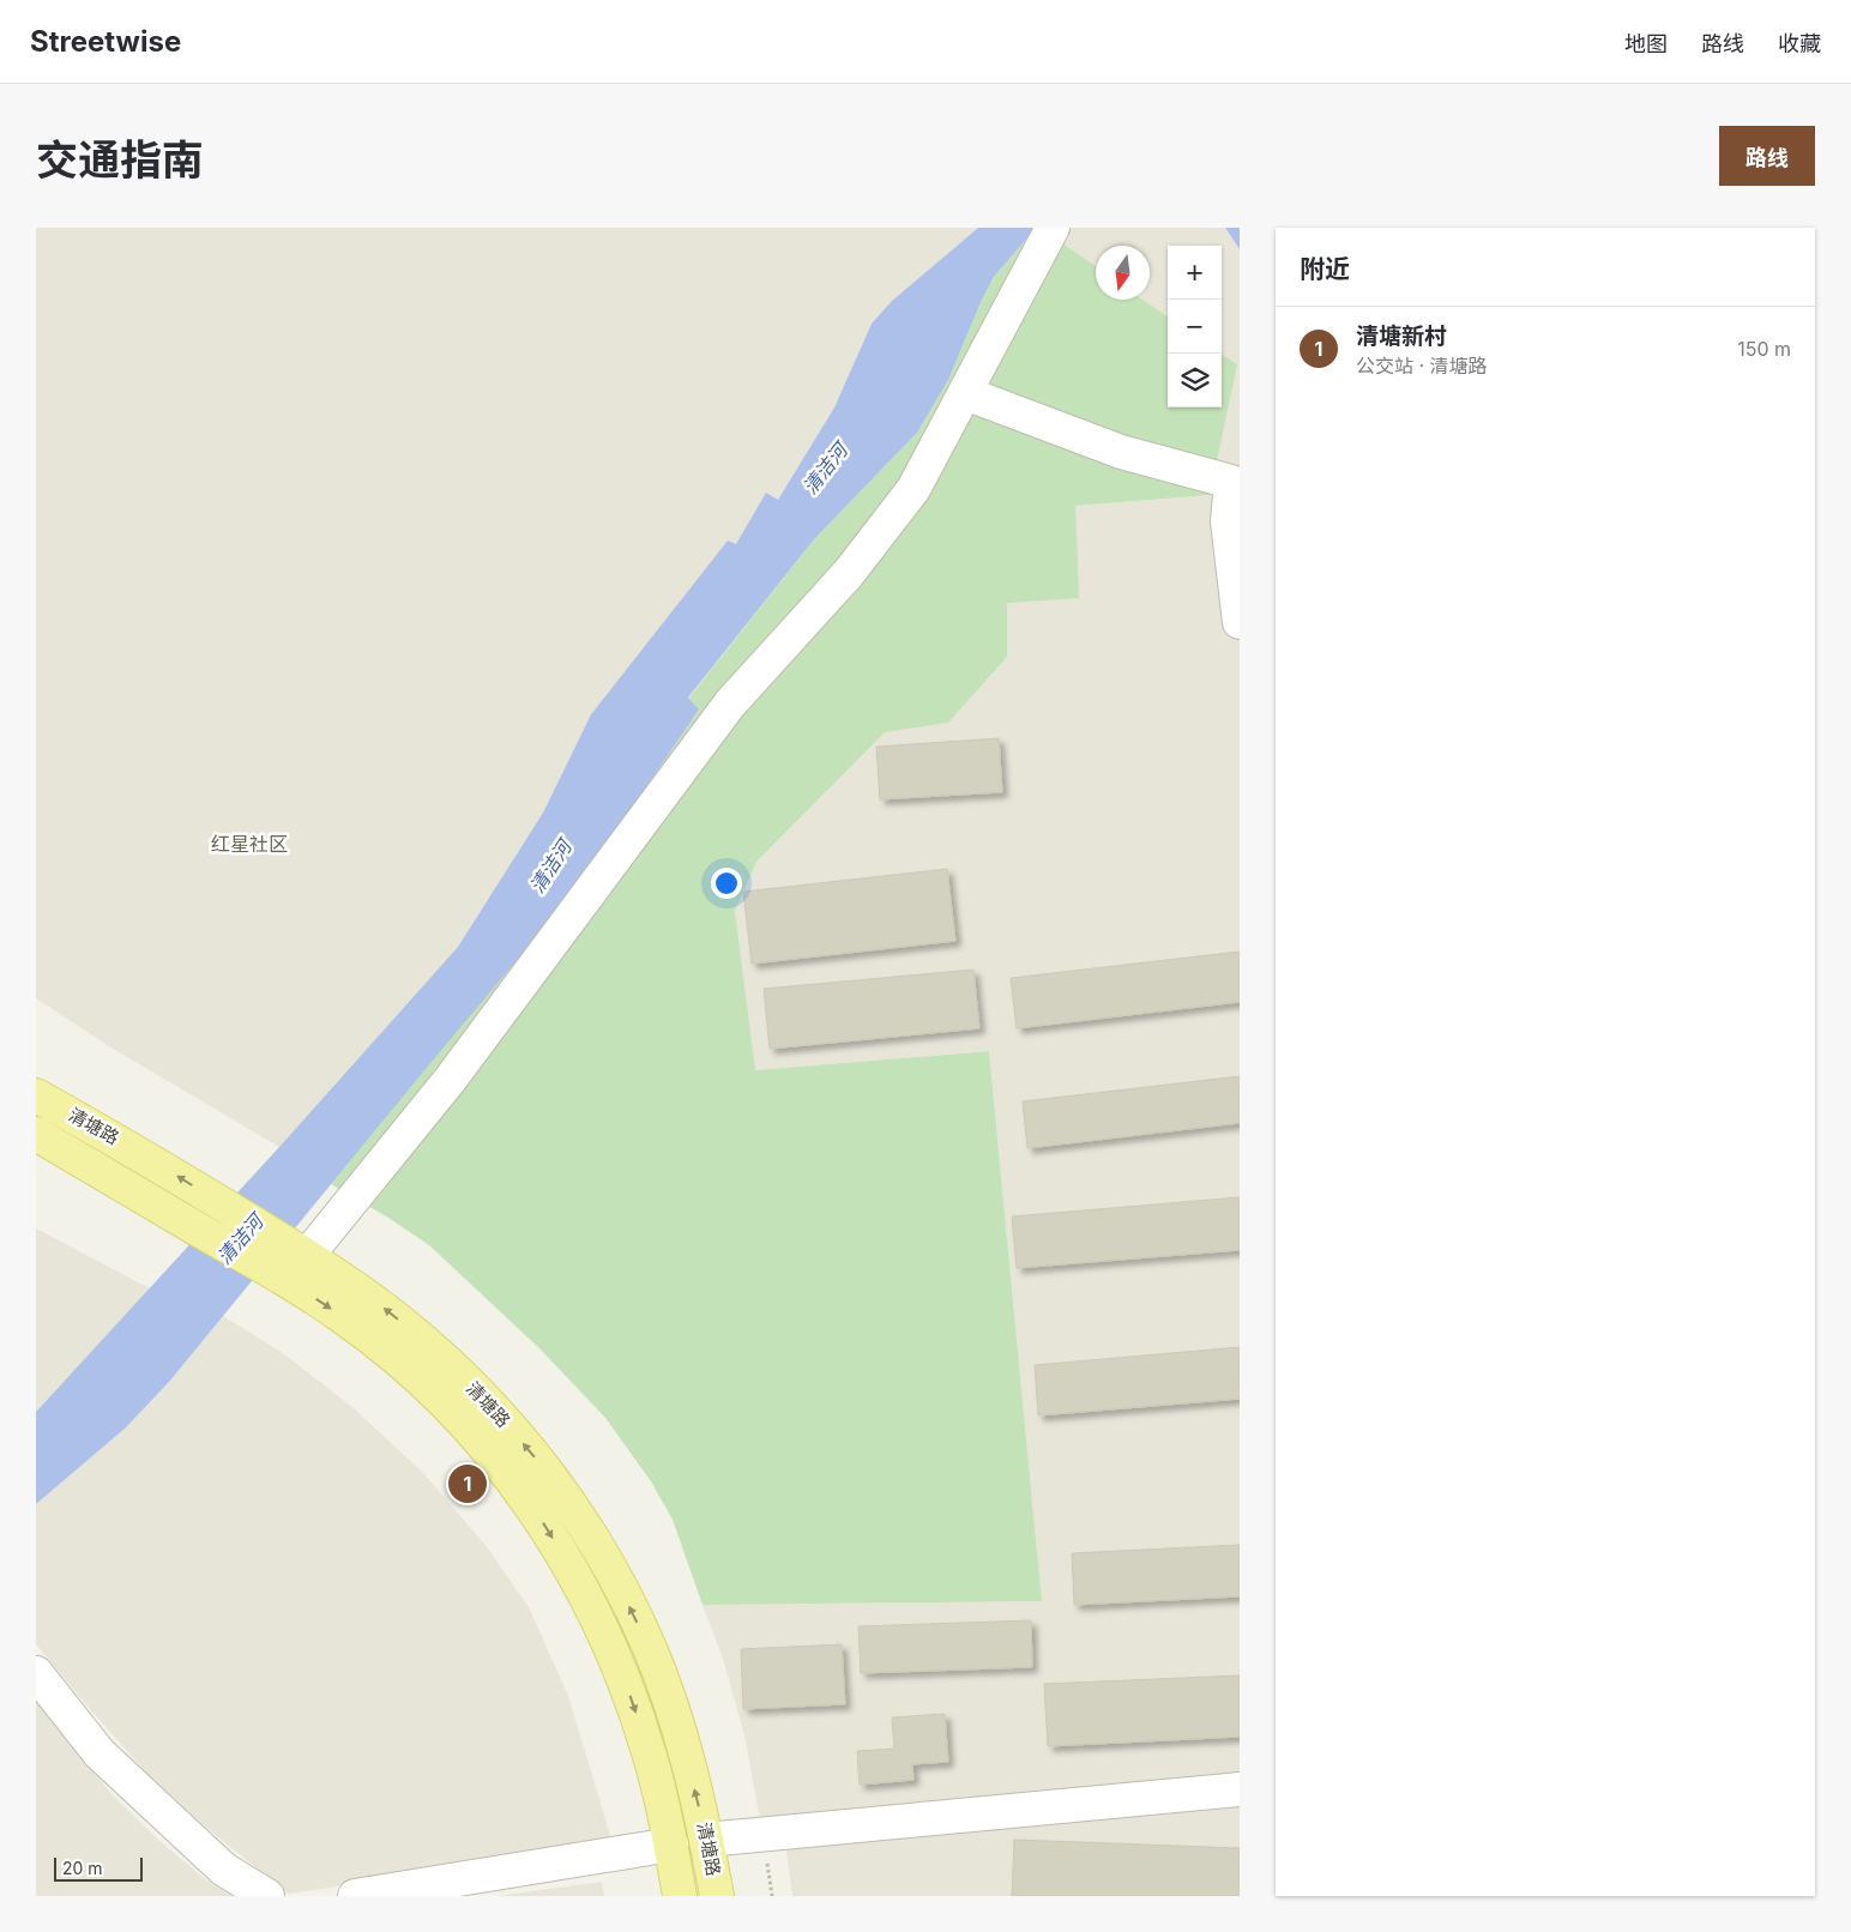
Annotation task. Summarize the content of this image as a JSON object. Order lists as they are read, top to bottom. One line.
{"streets":{"main road":["清塘路"]},"districts":["红星社区"],"water":["清洁河"],"scale_bar":"20 m","north":"bottom","page":{"header":"Streetwise","nav":["地图","路线","收藏"],"title":"交通指南","buttons":"路线","heading":"附近","map_buttons":["+","−"],"list":[{"mark":"1","name":"清塘新村","note":"公交站 · 清塘路","value":"150 m"}],"pins":"1","scale":"20 m"}}
